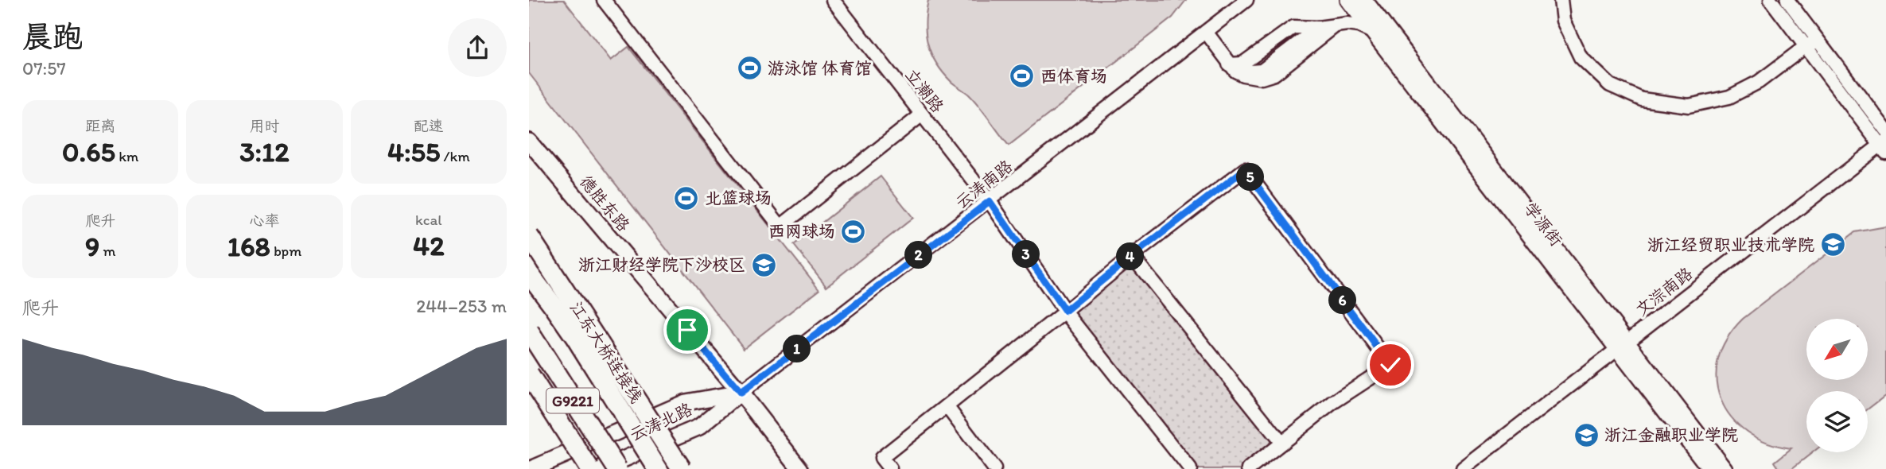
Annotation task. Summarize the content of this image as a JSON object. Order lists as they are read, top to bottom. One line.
{"streets":{"highway":["江东大桥连接线","G9221"],"main road":["德胜东路","学源街","云涛北路"],"street":["立潮路","云涛南路","文淙南路"]},"crossings":[["立潮路","云涛南路"],["云涛南路","德胜东路"],["云涛南路","云涛北路"],["德胜东路","云涛北路"],["学源街","文淙南路"]],"places":{"sports":["游泳馆 体育馆","西体育场","北篮球场","西网球场"],"school or university":["浙江经贸职业技术学院","浙江财经学院下沙校区","浙江金融职业学院"]},"north":"bottom left","page":{"heading":["晨跑","07:57"],"stats":[["距离","0.65 km"],["用时","3:12"],["配速","4:55 /km"],["爬升","9 m"],["心率","168 bpm"],["kcal","42"]],"pins":["5","3","2","4","6","1"],"chart":["爬升","244–253 m"]}}
